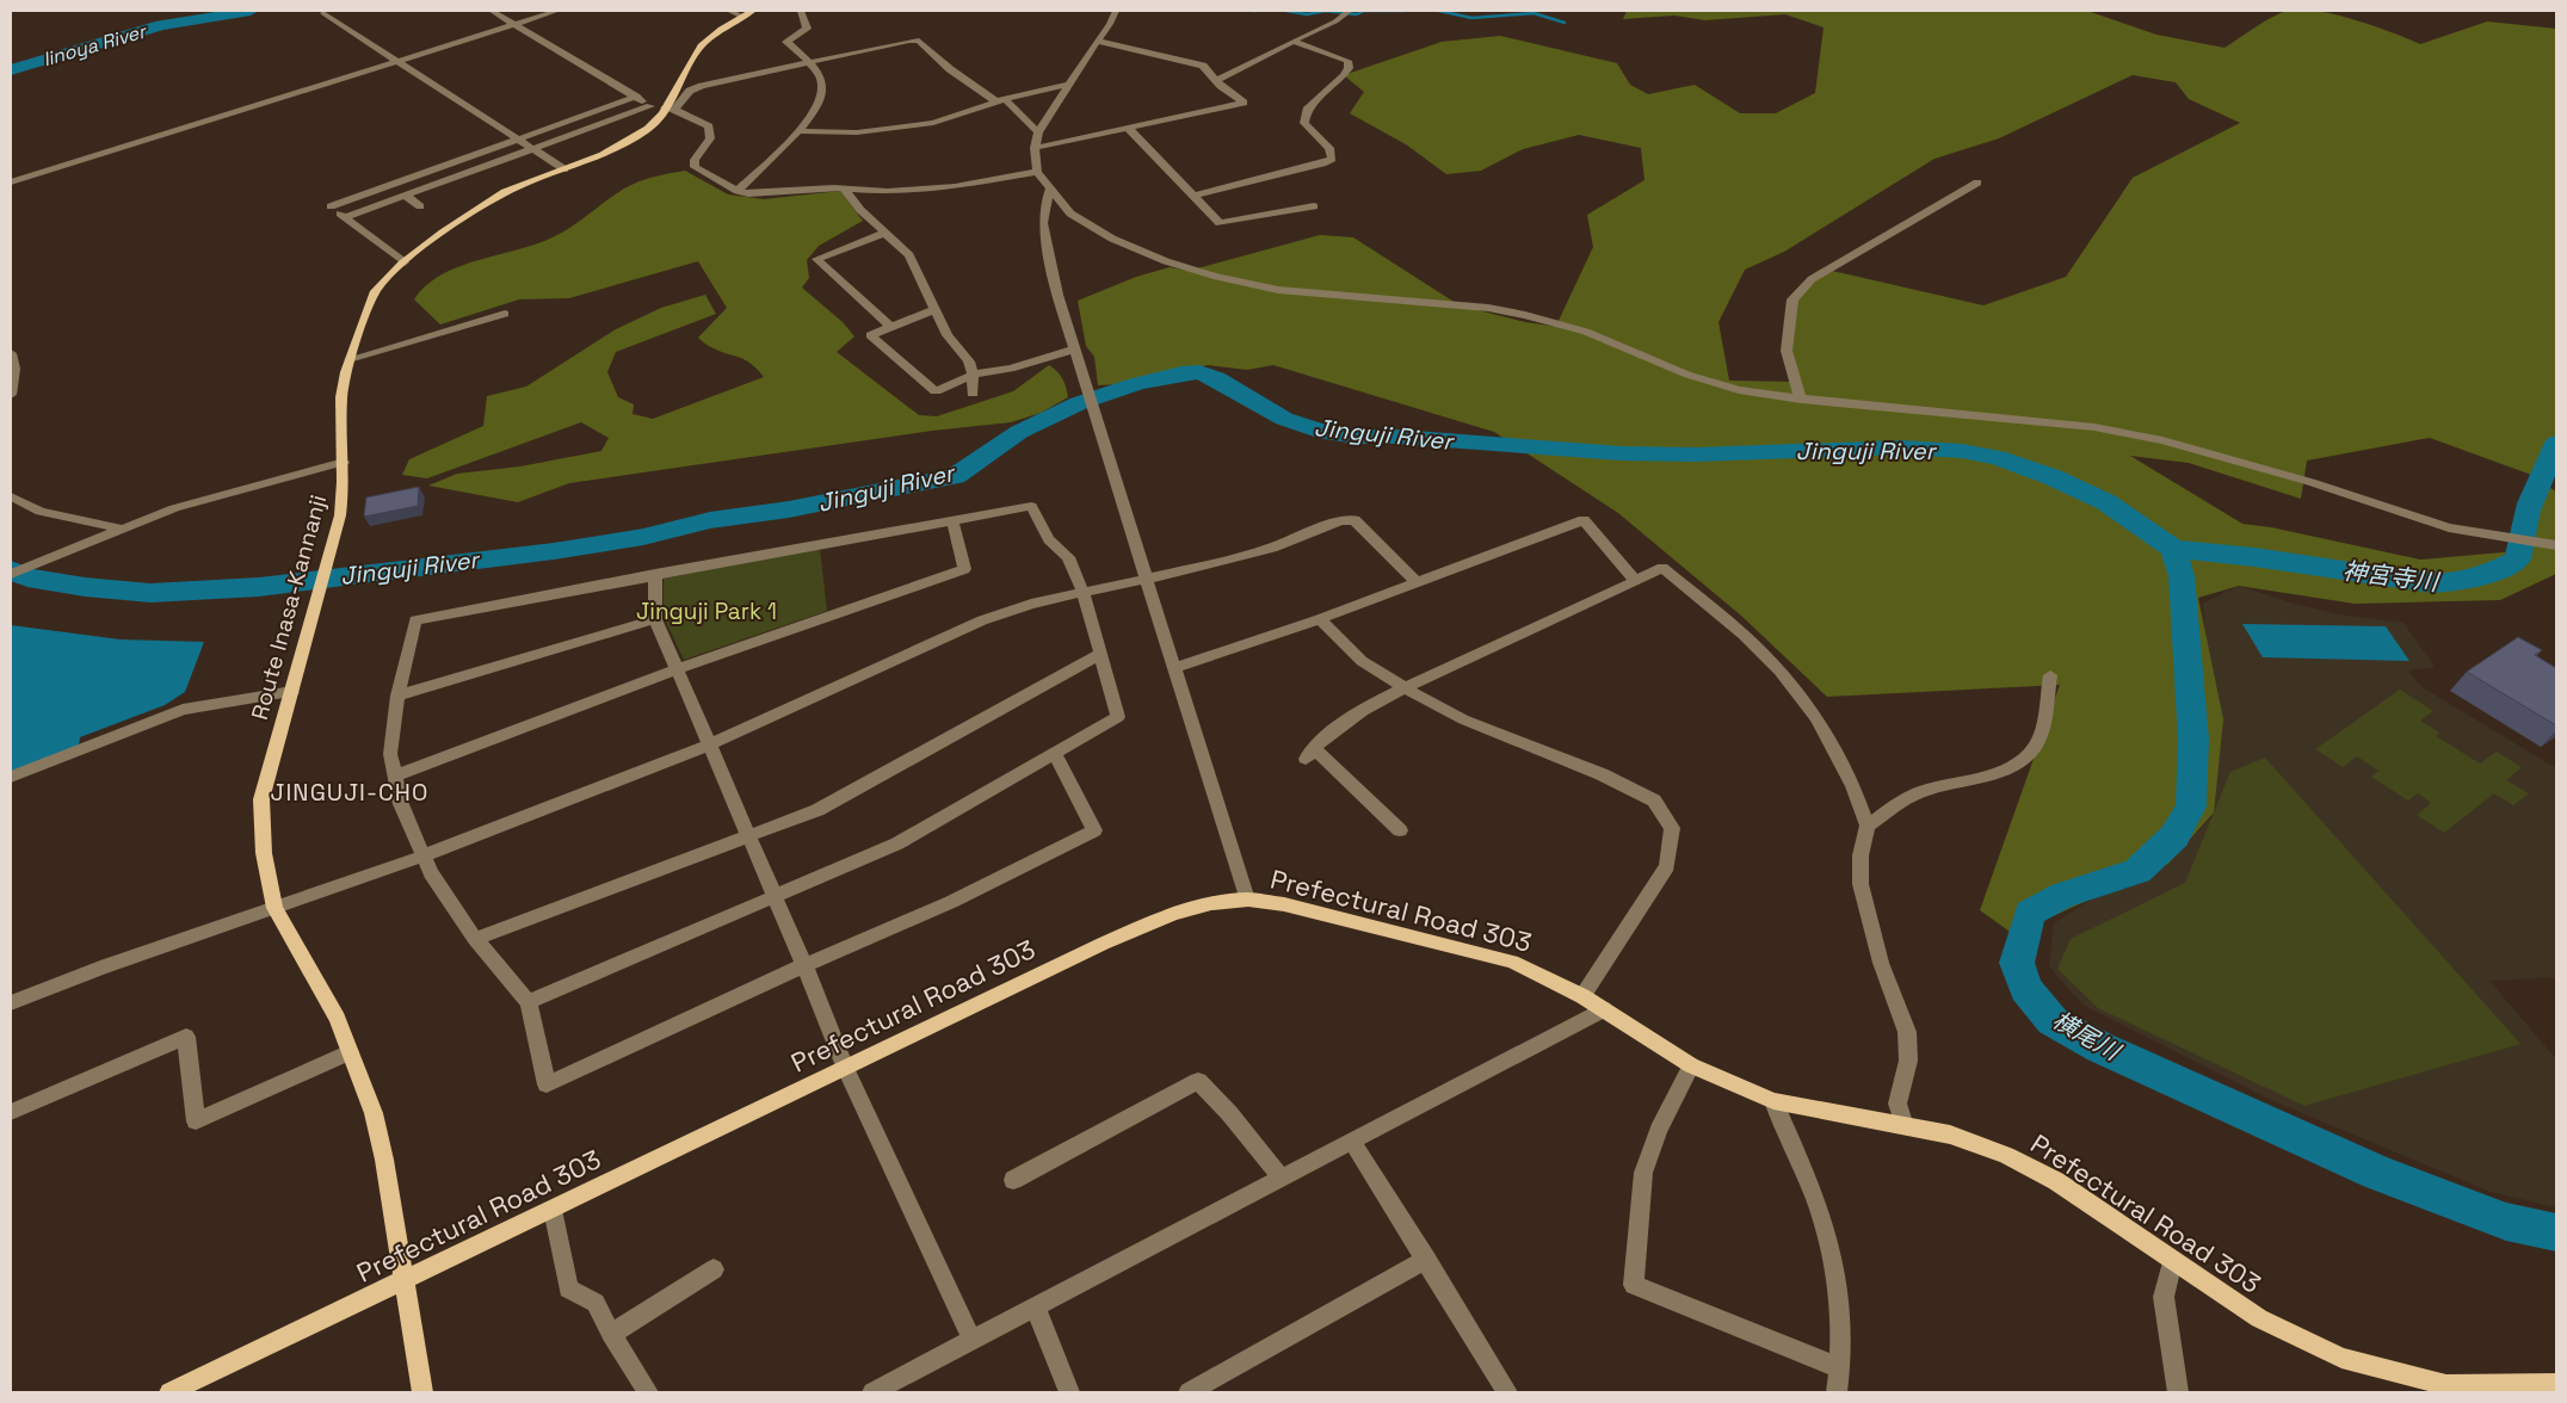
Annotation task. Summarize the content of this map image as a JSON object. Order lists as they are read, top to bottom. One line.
{"streets":{"main road":["Route Inasa-Kannanji","Prefectural Road 303"]},"crossings":[["Route Inasa-Kannanji","Prefectural Road 303"]],"districts":["JINGUJI-CHO"],"water":["Iinoya River","Jinguji River","神宮寺川","横尾川"],"parks":["Jinguji Park 1"]}
